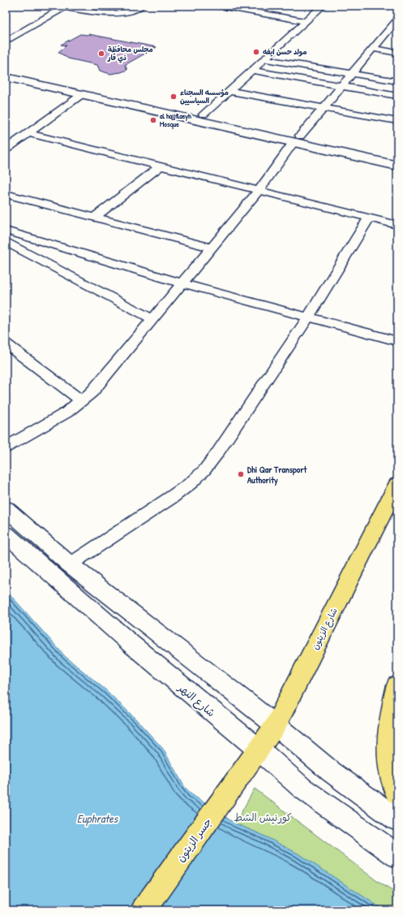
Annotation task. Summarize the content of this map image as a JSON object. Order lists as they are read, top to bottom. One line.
{"streets":{"main road":["شارع الزيتون","شارع النهر","جسر الزيتون"]},"crossings":[["شارع الزيتون","شارع النهر"],["شارع الزيتون","جسر الزيتون"]],"water":["Euphrates"],"parks":["كورنيش الشط"],"places":["مولد حسن ايفه","مجلس محافظة ذي قار","مؤسسه السجناء السياسيين","al hajjflaeyh Mosque","Dhi Qar Transport Authority"]}
